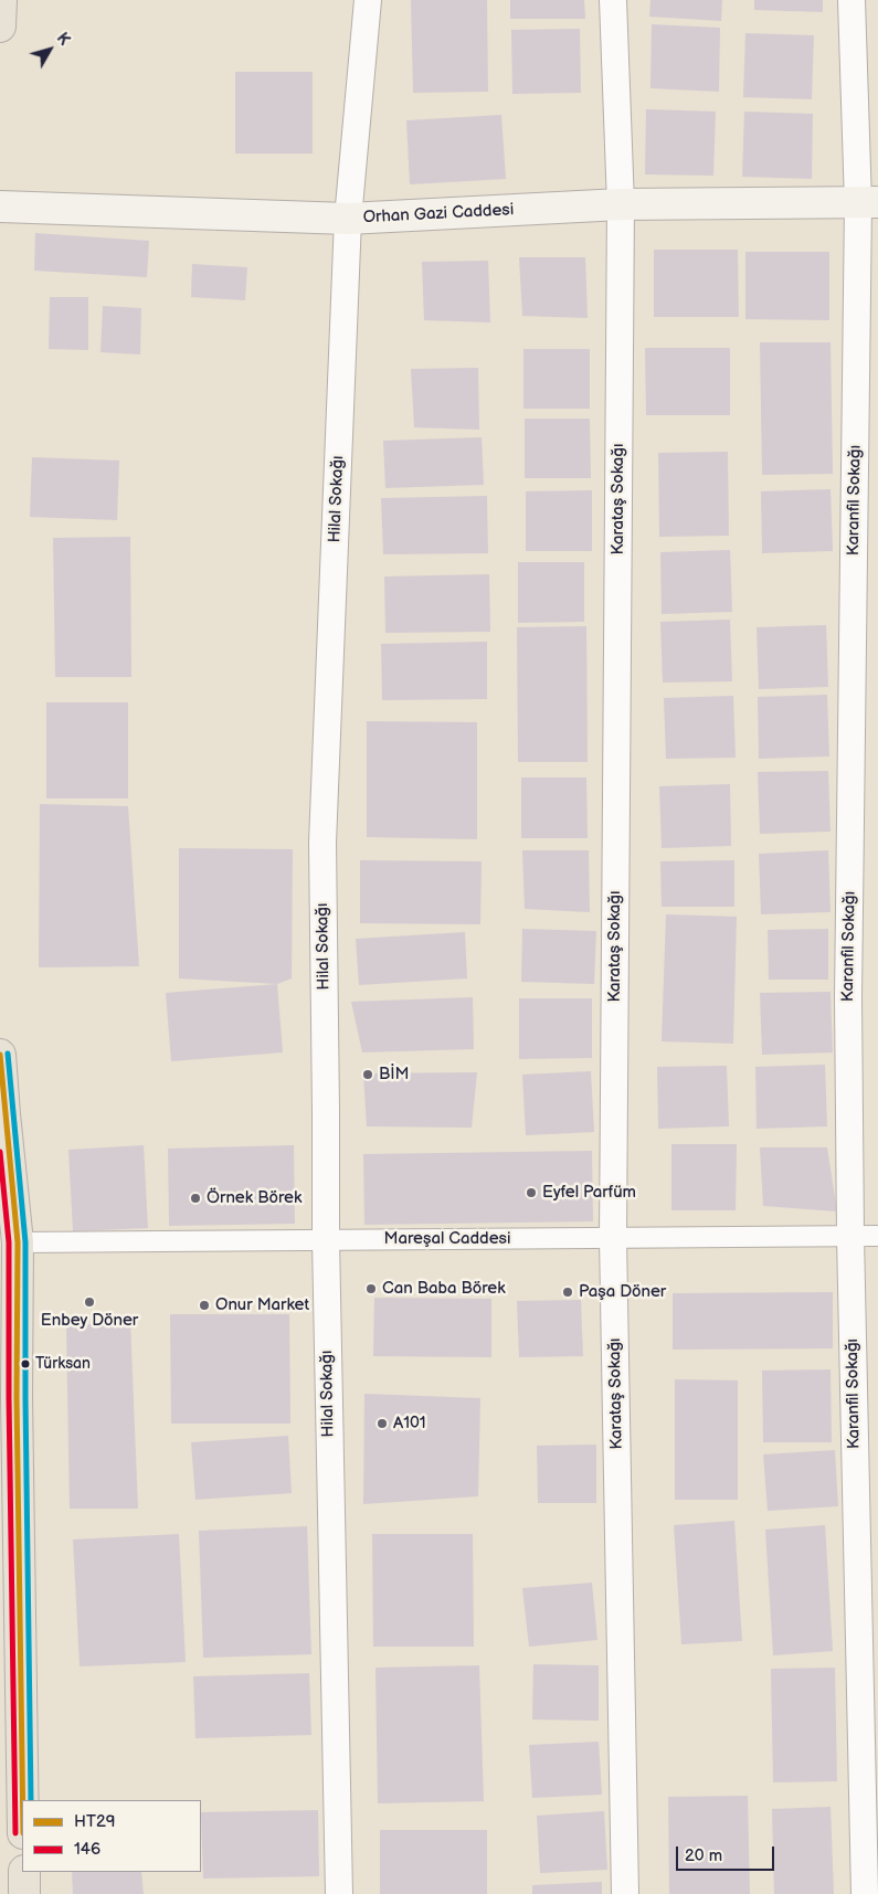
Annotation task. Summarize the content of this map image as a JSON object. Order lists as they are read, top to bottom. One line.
{"streets":{"main road":["Orhan Gazi Caddesi"],"street":["Hilal Sokağı","Karataş Sokağı","Karanfil Sokağı","Mareşal Caddesi"]},"crossings":[["Orhan Gazi Caddesi","Hilal Sokağı"],["Orhan Gazi Caddesi","Karataş Sokağı"],["Orhan Gazi Caddesi","Karanfil Sokağı"],["Hilal Sokağı","Mareşal Caddesi"],["Karataş Sokağı","Mareşal Caddesi"],["Karanfil Sokağı","Mareşal Caddesi"]],"places":["BİM","Eyfel Parfüm","Örnek Börek","Can Baba Börek","Paşa Döner","Enbey Döner","Onur Market","Türksan","A101"],"lines":["transit line HT29","transit line 146"],"legend":["HT29","146"],"scale_bar":"20 m","north":"top right"}
